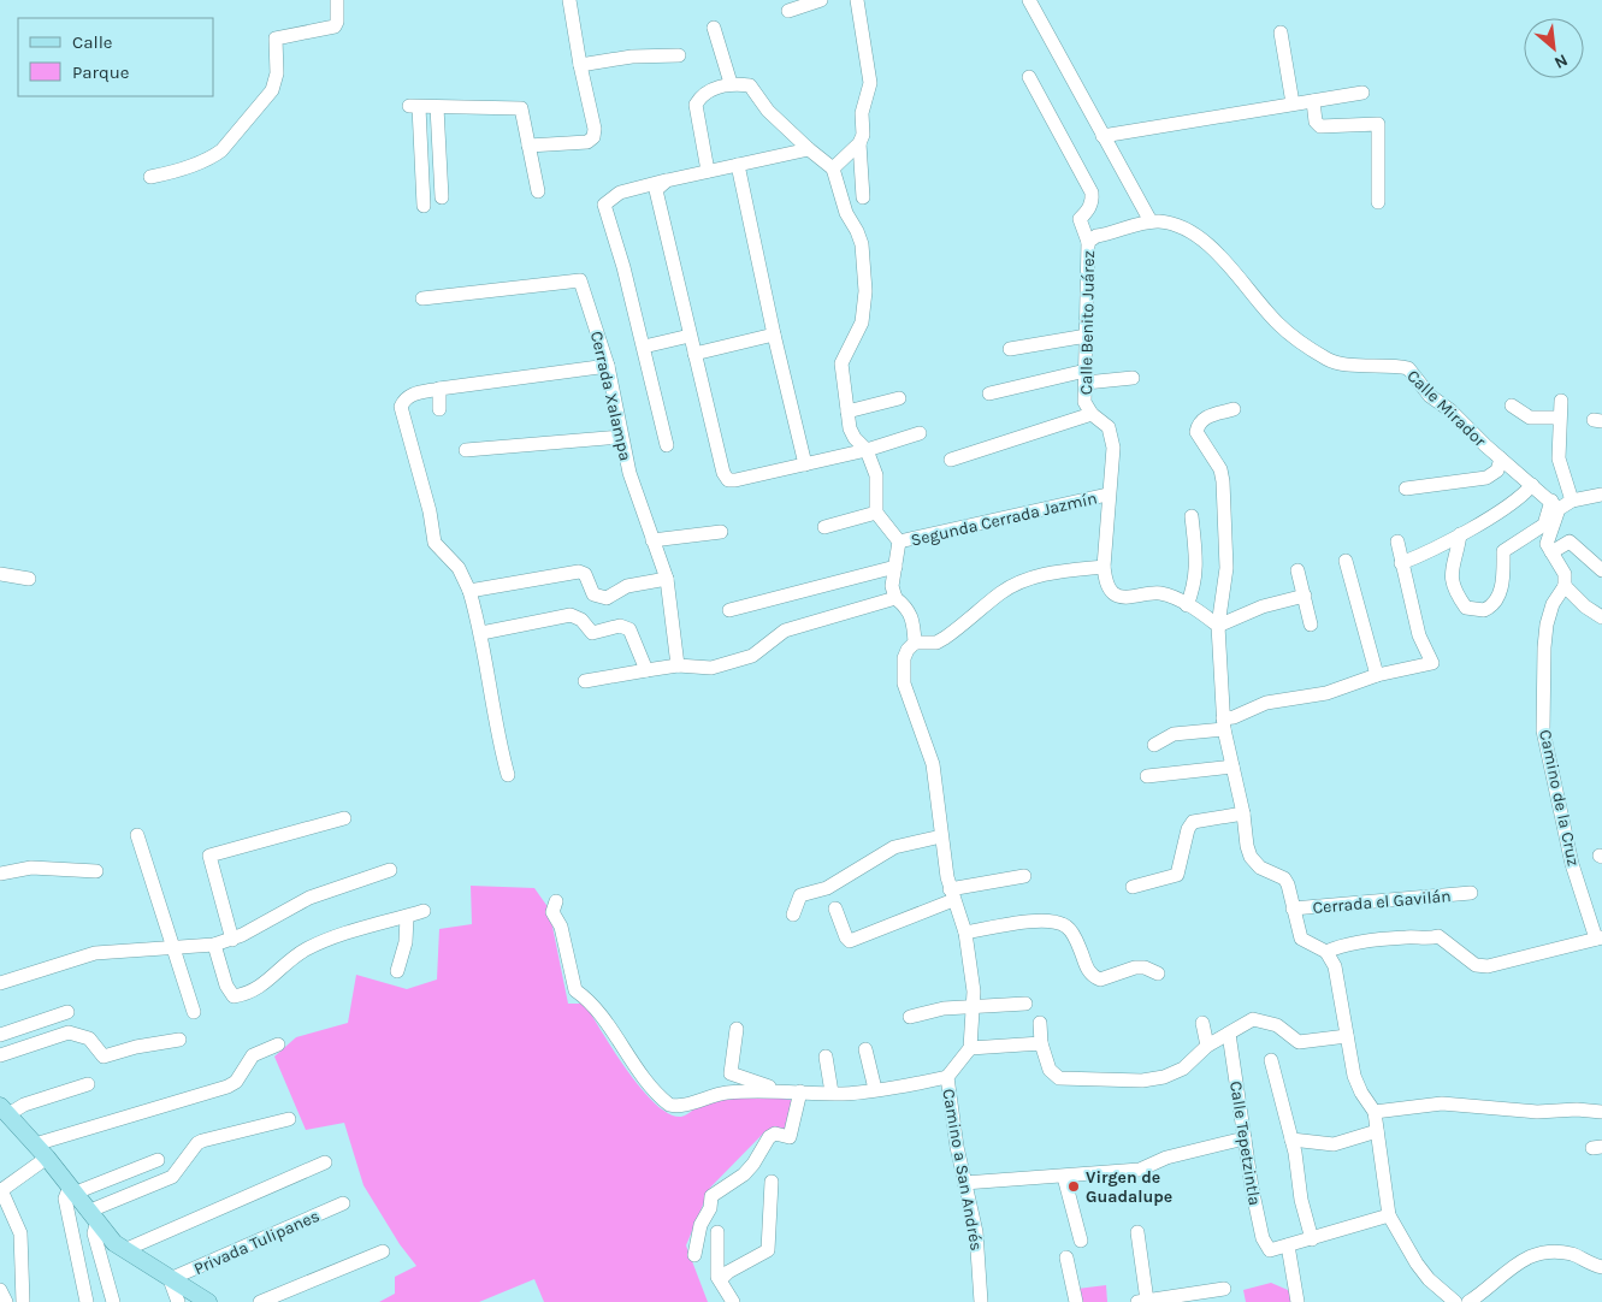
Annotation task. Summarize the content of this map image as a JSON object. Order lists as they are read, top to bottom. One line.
{"streets":{"street":["Calle Benito Juárez","Cerrada Xalampa","Calle Mirador","Segunda Cerrada Jazmín","Camino de la Cruz","Cerrada el Gavilán","Calle Tepetzintla","Camino a San Andrés","Privada Tulipanes"]},"crossings":[["Calle Benito Juárez","Calle Mirador"],["Calle Benito Juárez","Segunda Cerrada Jazmín"]],"places":["Virgen de Guadalupe"],"legend":["Calle","Parque"],"north":"bottom right"}
